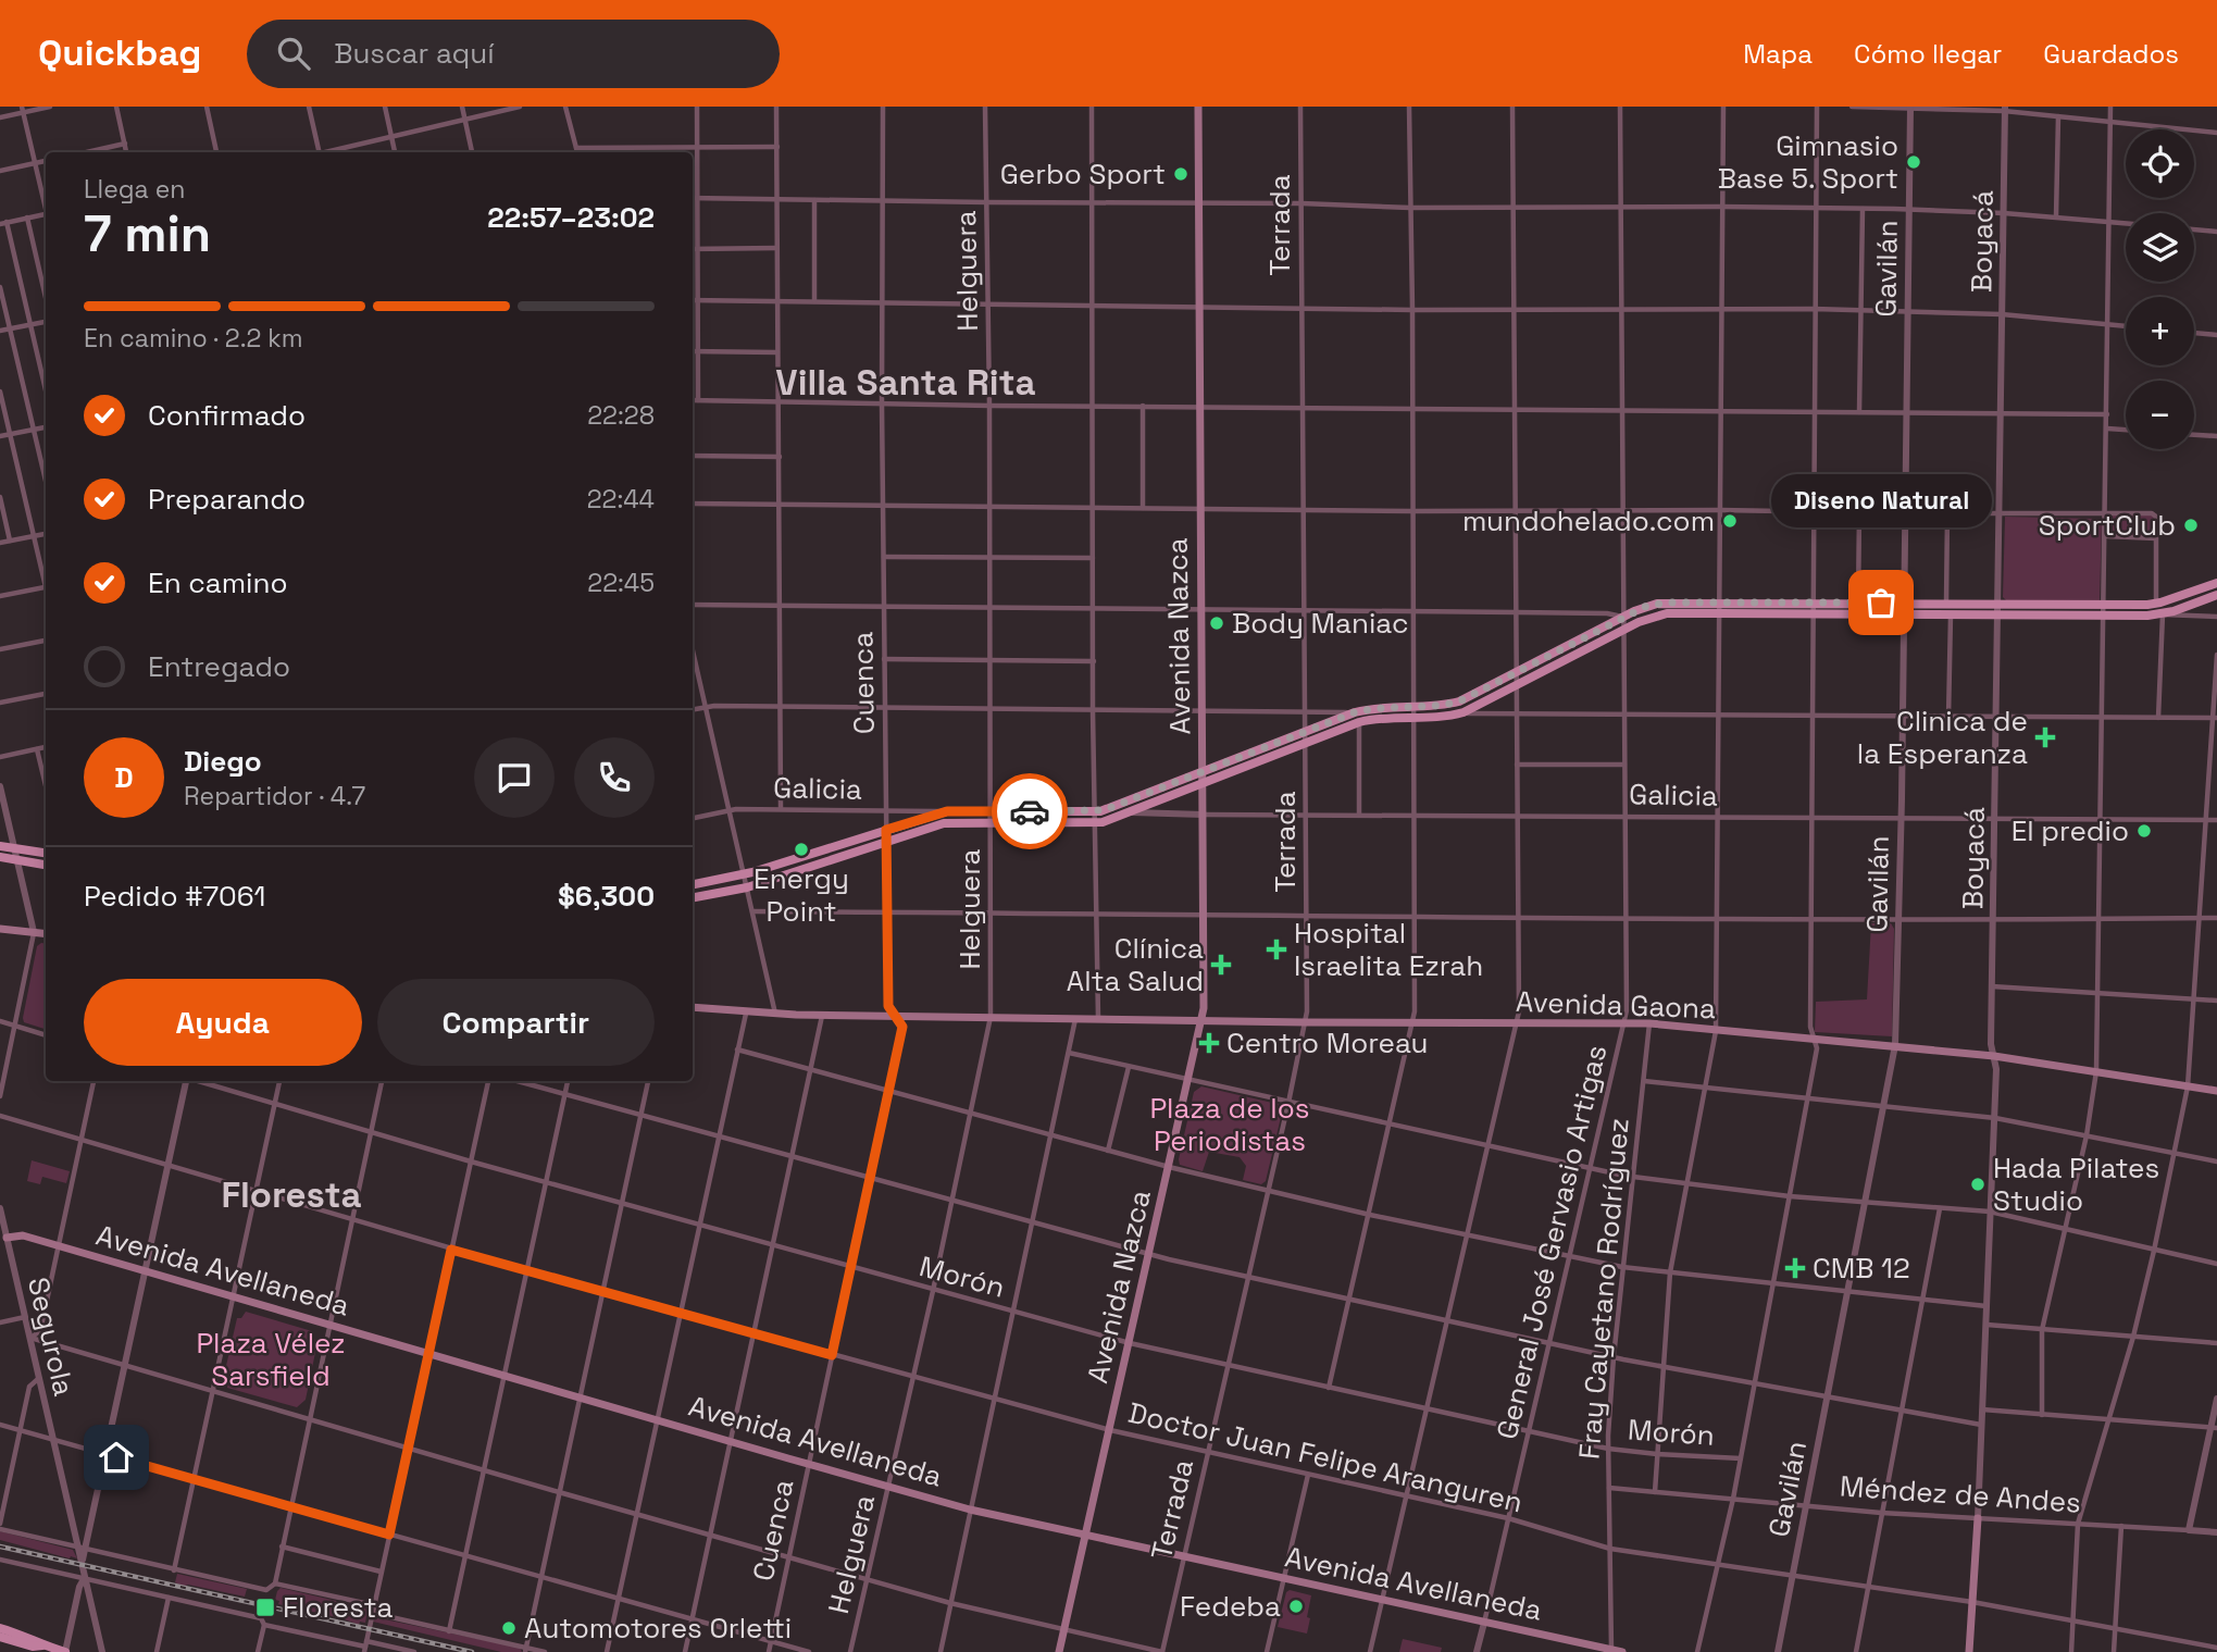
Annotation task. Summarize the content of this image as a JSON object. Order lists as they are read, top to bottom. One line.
{"streets":{"main road":["Avenida Nazca","Avenida Gaona","Avenida Avellaneda"],"street":["Terrada","Boyacá","Gavilán","Helguera","Cuenca","Galicia","General José Gervasio Artigas","Morón","Fray Cayetano Rodríguez","Segurola","Doctor Juan Felipe Aranguren","Méndez de Andes"]},"crossings":[["Terrada","Galicia"],["Terrada","Avenida Gaona"],["Terrada","Avenida Avellaneda"],["Terrada","Morón"],["Terrada","Doctor Juan Felipe Aranguren"],["Boyacá","Galicia"],["Boyacá","Avenida Gaona"],["Boyacá","Méndez de Andes"],["Gavilán","Galicia"],["Gavilán","Avenida Gaona"],["Gavilán","Doctor Juan Felipe Aranguren"],["Gavilán","Méndez de Andes"],["Helguera","Avenida Gaona"],["Helguera","Avenida Avellaneda"],["Helguera","Morón"],["Helguera","Doctor Juan Felipe Aranguren"],["Avenida Nazca","Galicia"],["Avenida Nazca","Avenida Gaona"],["Avenida Nazca","Avenida Avellaneda"],["Avenida Nazca","Morón"],["Avenida Nazca","Doctor Juan Felipe Aranguren"],["Cuenca","Galicia"],["Cuenca","Avenida Gaona"],["Cuenca","Avenida Avellaneda"],["Cuenca","Morón"],["Cuenca","Doctor Juan Felipe Aranguren"],["Galicia","General José Gervasio Artigas"],["Avenida Gaona","General José Gervasio Artigas"],["Avenida Gaona","Fray Cayetano Rodríguez"],["General José Gervasio Artigas","Avenida Avellaneda"],["General José Gervasio Artigas","Morón"],["General José Gervasio Artigas","Doctor Juan Felipe Aranguren"],["Avenida Avellaneda","Fray Cayetano Rodríguez"],["Avenida Avellaneda","Segurola"],["Morón","Fray Cayetano Rodríguez"],["Fray Cayetano Rodríguez","Doctor Juan Felipe Aranguren"],["Fray Cayetano Rodríguez","Méndez de Andes"]],"districts":["Villa Santa Rita","Floresta"],"parks":["Plaza de los Periodistas","Plaza Vélez Sarsfield"],"places":{"other":["Gimnasio Base 5. Sport","Gerbo Sport","mundohelado.com","SportClub","Diseno Natural","Body Maniac","El predio","Energy Point","Hada Pilates Studio","Fedeba","Automotores Orletti"],"health":["Clinica de la Esperanza","Hospital Israelita Ezrah","Clínica Alta Salud","Centro Moreau","CMB 12"],"transit":["Floresta"]},"page":{"header":"Quickbag","search":"Buscar aquí","nav":["Mapa","Cómo llegar","Guardados"],"map_buttons":["+","−"],"heading":["7 min","Llega en","22:57–23:02"],"panel":["Diego","Repartidor · 4.7","Pedido #7061","$6,300"],"bar":"En camino · 2.2 km","list":[["Confirmado","22:28"],["Preparando","22:44"],["En camino","22:45"],"Entregado"],"bubble":"Diseno Natural","round":"D","buttons":["Ayuda","Compartir"]}}
